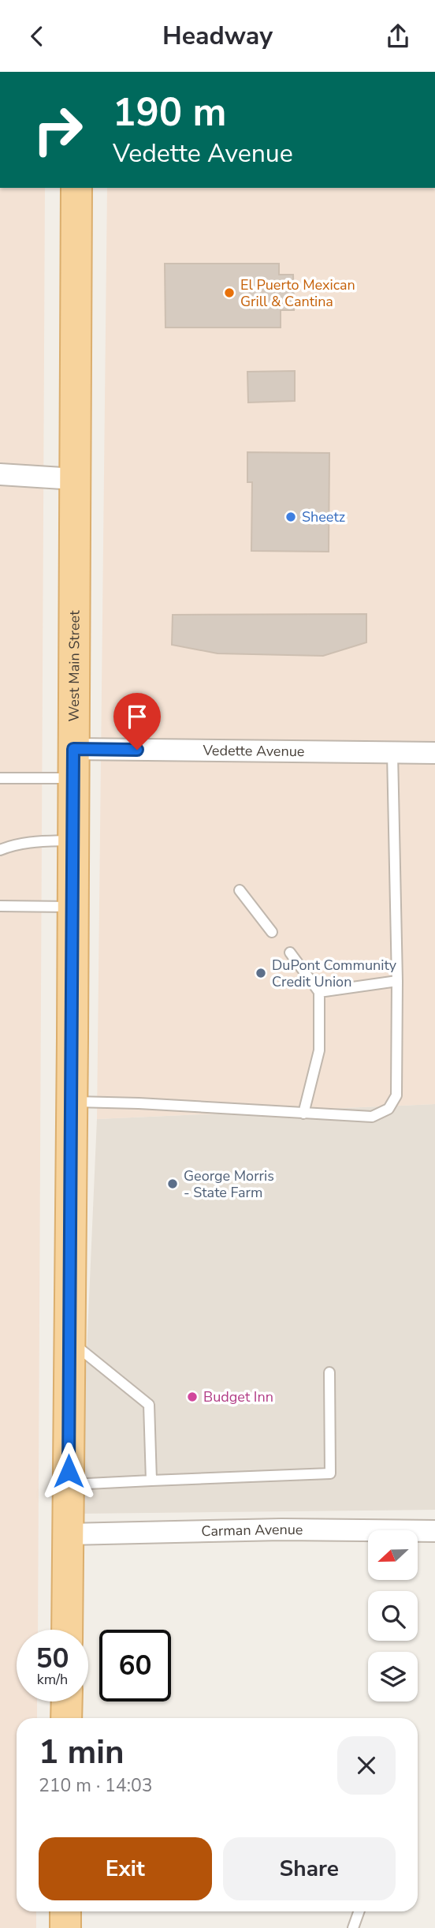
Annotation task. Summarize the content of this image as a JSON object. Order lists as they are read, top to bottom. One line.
{"streets":{"main road":["West Main Street"],"street":["Vedette Avenue","Carman Avenue"]},"crossings":[["West Main Street","Vedette Avenue"],["West Main Street","Carman Avenue"]],"places":["El Puerto Mexican Grill & Cantina","Sheetz","DuPont Community Credit Union","George Morris - State Farm","Budget Inn"],"north":"left","page":{"header":"Headway","turn":["190 m","Vedette Avenue"],"speed":"50 km/h","limit":"60","heading":["1 min","210 m · 14:03"],"buttons":["Exit","Share"]}}
